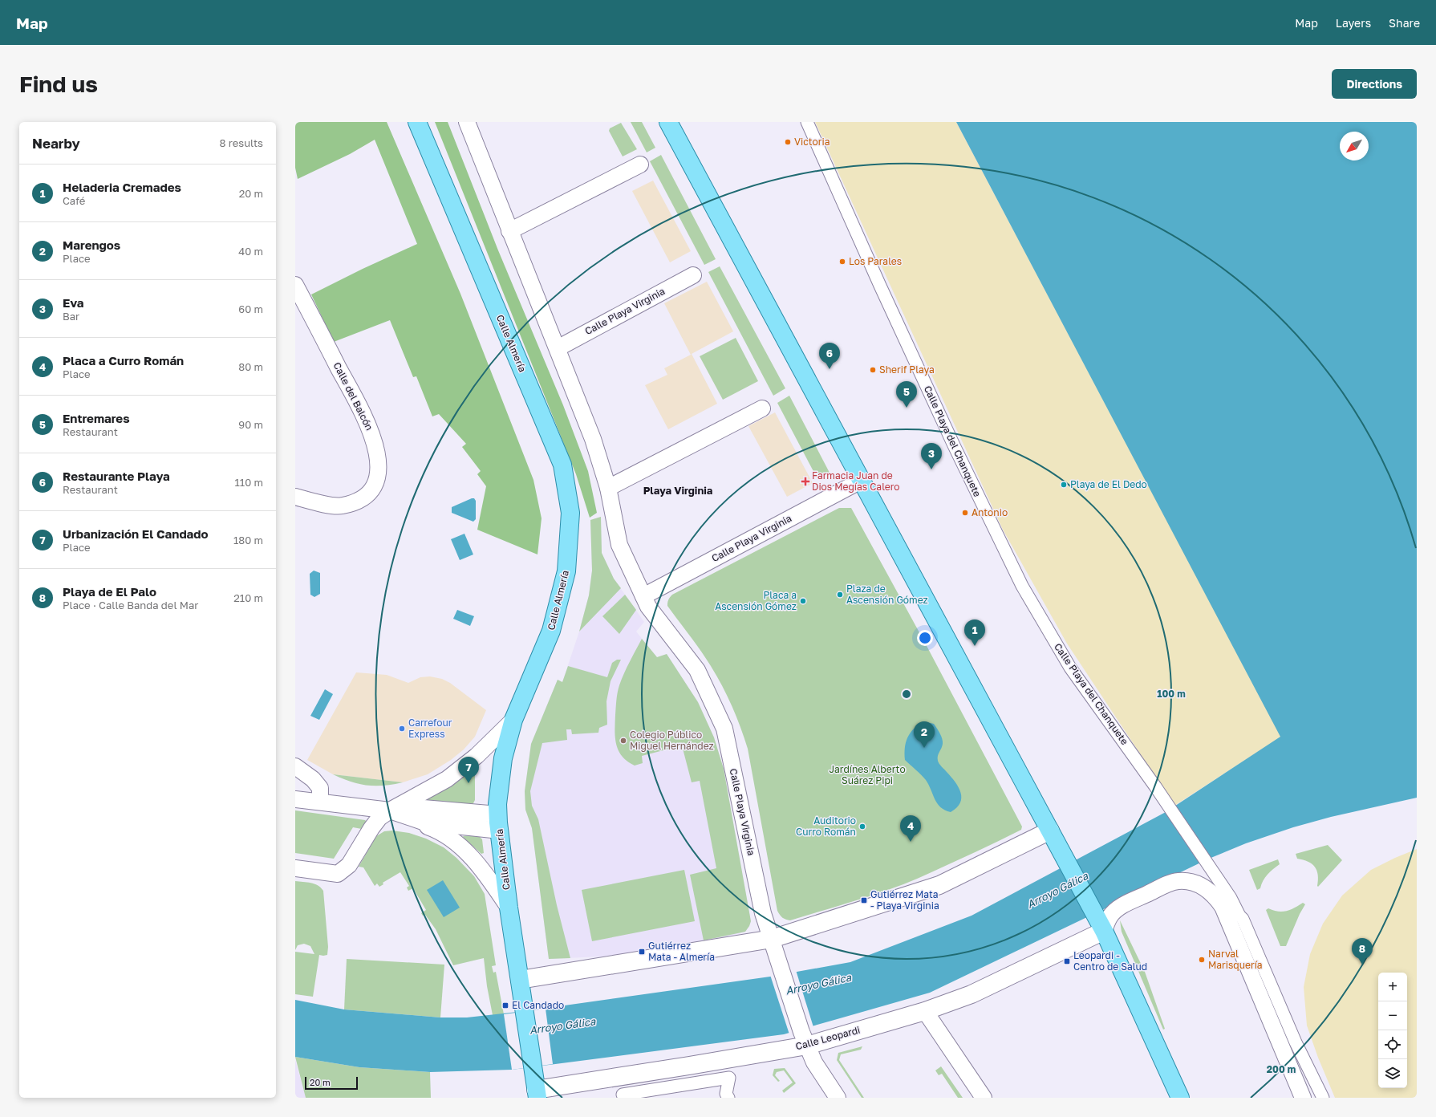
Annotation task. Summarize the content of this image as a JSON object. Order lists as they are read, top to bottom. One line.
{"streets":{"main road":["Calle Almería"],"street":["Calle Playa Virginia","Calle del Balcón","Calle Playa del Chanquete","Calle Leopardi"]},"crossings":[["Calle Playa Virginia","Calle Leopardi"],["Calle Almería","Calle Leopardi"]],"districts":["Playa Virginia"],"water":["Arroyo Gálica"],"parks":["Jardínes Alberto Suárez Pipi"],"places":{"other":["Victoria","Los Parales","Sherif Playa","Playa de El Dedo","Antonio","Plaza de Ascensión Gómez","Placa a Ascensión Gómez","Carrefour Express","Colegio Público Miguel Hernández","Auditorio Curro Román","Narval Marisquería"],"health":["Farmacia Juan de Dios Megías Calero"],"transit":["Gutiérrez Mata - Playa Virginia","Gutiérrez Mata - Almería","Leopardi - Centro de Salud","El Candado"]},"scale_bar":"20 m","north":"bottom left","page":{"header":"Map","nav":["Map","Layers","Share"],"buttons":"Directions","title":"Find us","heading":["Nearby","8 results"],"list":[{"mark":"1","name":"Heladeria Cremades","note":"Café","value":"20 m"},{"mark":"2","name":"Marengos","note":"Place","value":"40 m"},{"mark":"3","name":"Eva","note":"Bar","value":"60 m"},{"mark":"4","name":"Placa a Curro Román","note":"Place","value":"80 m"},{"mark":"5","name":"Entremares","note":"Restaurant","value":"90 m"},{"mark":"6","name":"Restaurante Playa","note":"Restaurant","value":"110 m"},{"mark":"7","name":"Urbanización El Candado","note":"Place","value":"180 m"},{"mark":"8","name":"Playa de El Palo","note":"Place · Calle Banda del Mar","value":"210 m"}],"pins":["6","5","3","1","2","7","4","8"],"map_buttons":["+","−"],"scale":"20 m"},"rings":["100 m","200 m"]}
